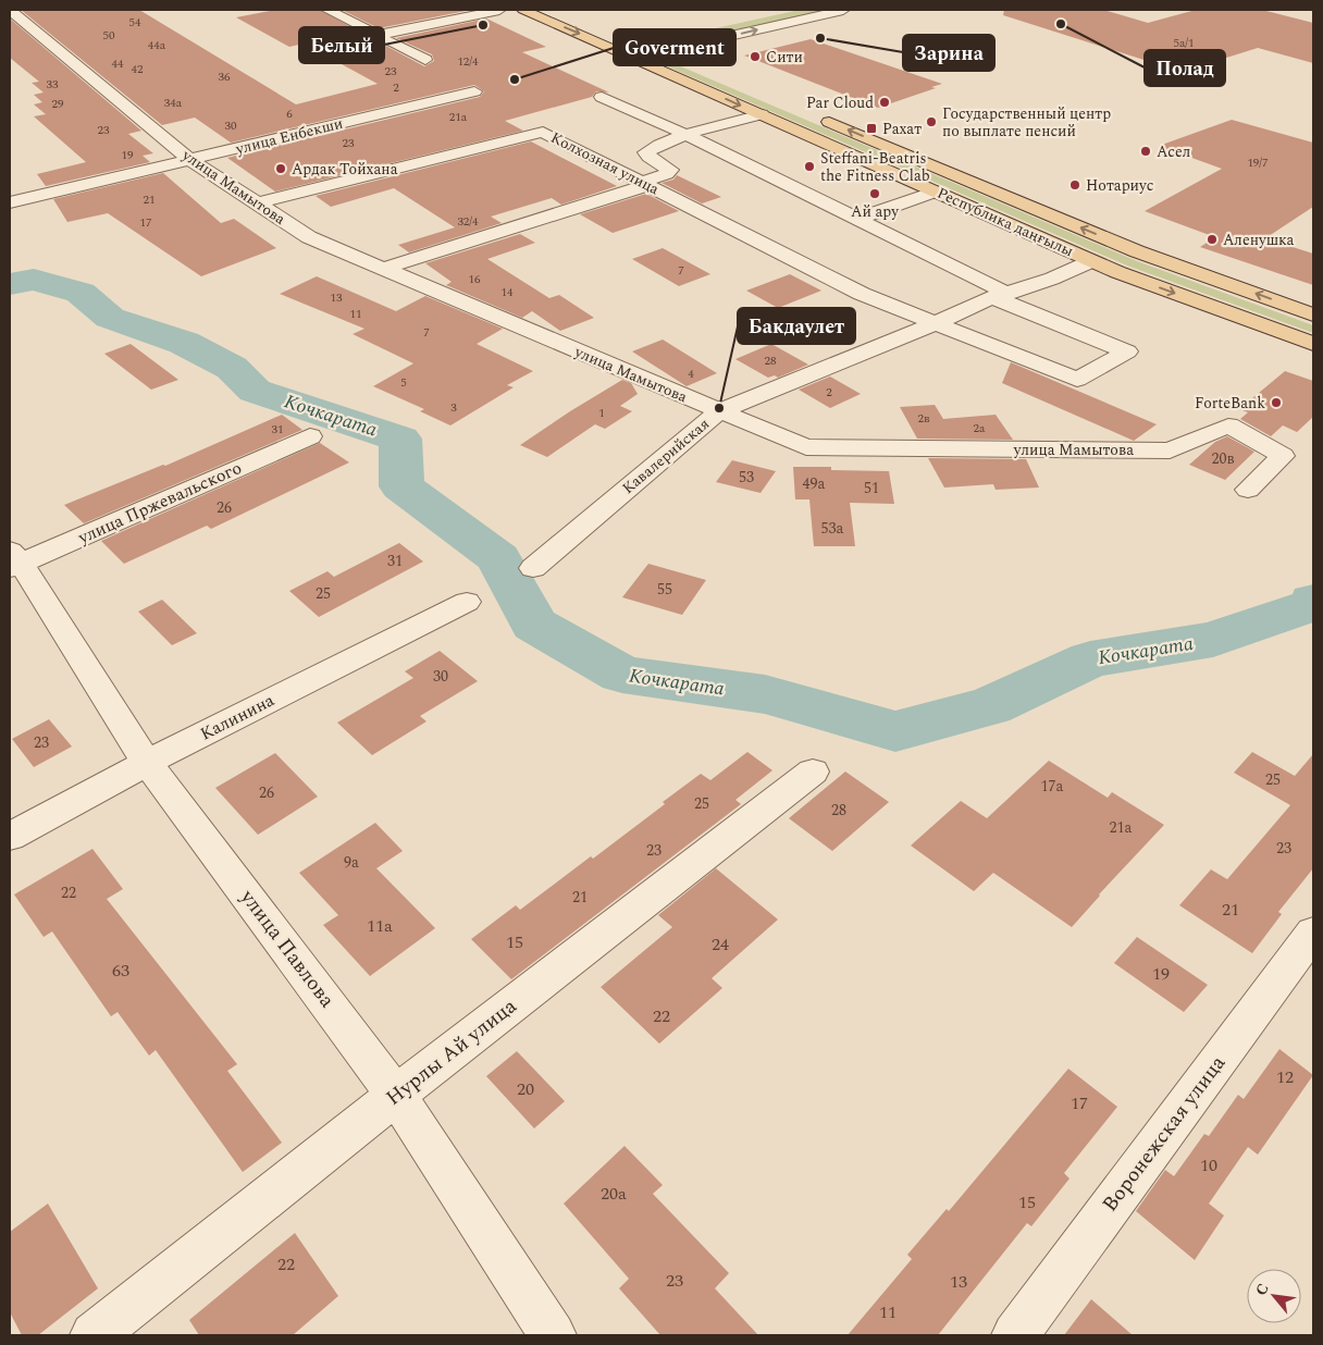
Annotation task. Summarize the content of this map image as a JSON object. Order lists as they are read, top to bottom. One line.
{"streets":{"main road":["Республика даңғылы"],"street":["улица Енбекши","Колхозная улица","улица Мамытова","Кавалерийская","улица Пржевальского","Калинина","улица Павлова","Нурлы Ай улица","Воронежская улица"]},"crossings":[["улица Енбекши","улица Мамытова"],["Колхозная улица","улица Мамытова"],["Колхозная улица","Кавалерийская"],["улица Мамытова","Кавалерийская"],["Республика даңғылы","Кавалерийская"],["улица Пржевальского","улица Павлова"],["Калинина","улица Павлова"],["улица Павлова","Нурлы Ай улица"]],"water":["Кочкарата"],"places":{"other":["Полад","Белый","Зарина","Сити","Goverment","Par Cloud","Государственный центр по выплате пенсий","Асел","Steffani-Beatris the Fitness Clab","Ардак Тойхана","Нотариус","Ай ару","Аленушка","ForteBank","Бакдаулет"],"transit":["Рахат"]},"house_numbers":["54","50","5а/1","44а","12/4","44","42","23","36","33","2","34а","29","6","21а","30","23","23","19","19/7","21","32/4","17","7","16","14","13","11","7","28","4","5","2","3","1","2в","2а","31","20в","53","49а","51","26","53а","31","55","25","30","23","25","17а","26","25","28","21а","23","23","9а","22","21","21","11а","15","24","63","19","22","12","20","17","10","20а","15","22","23","13","11"],"north":"top left"}
